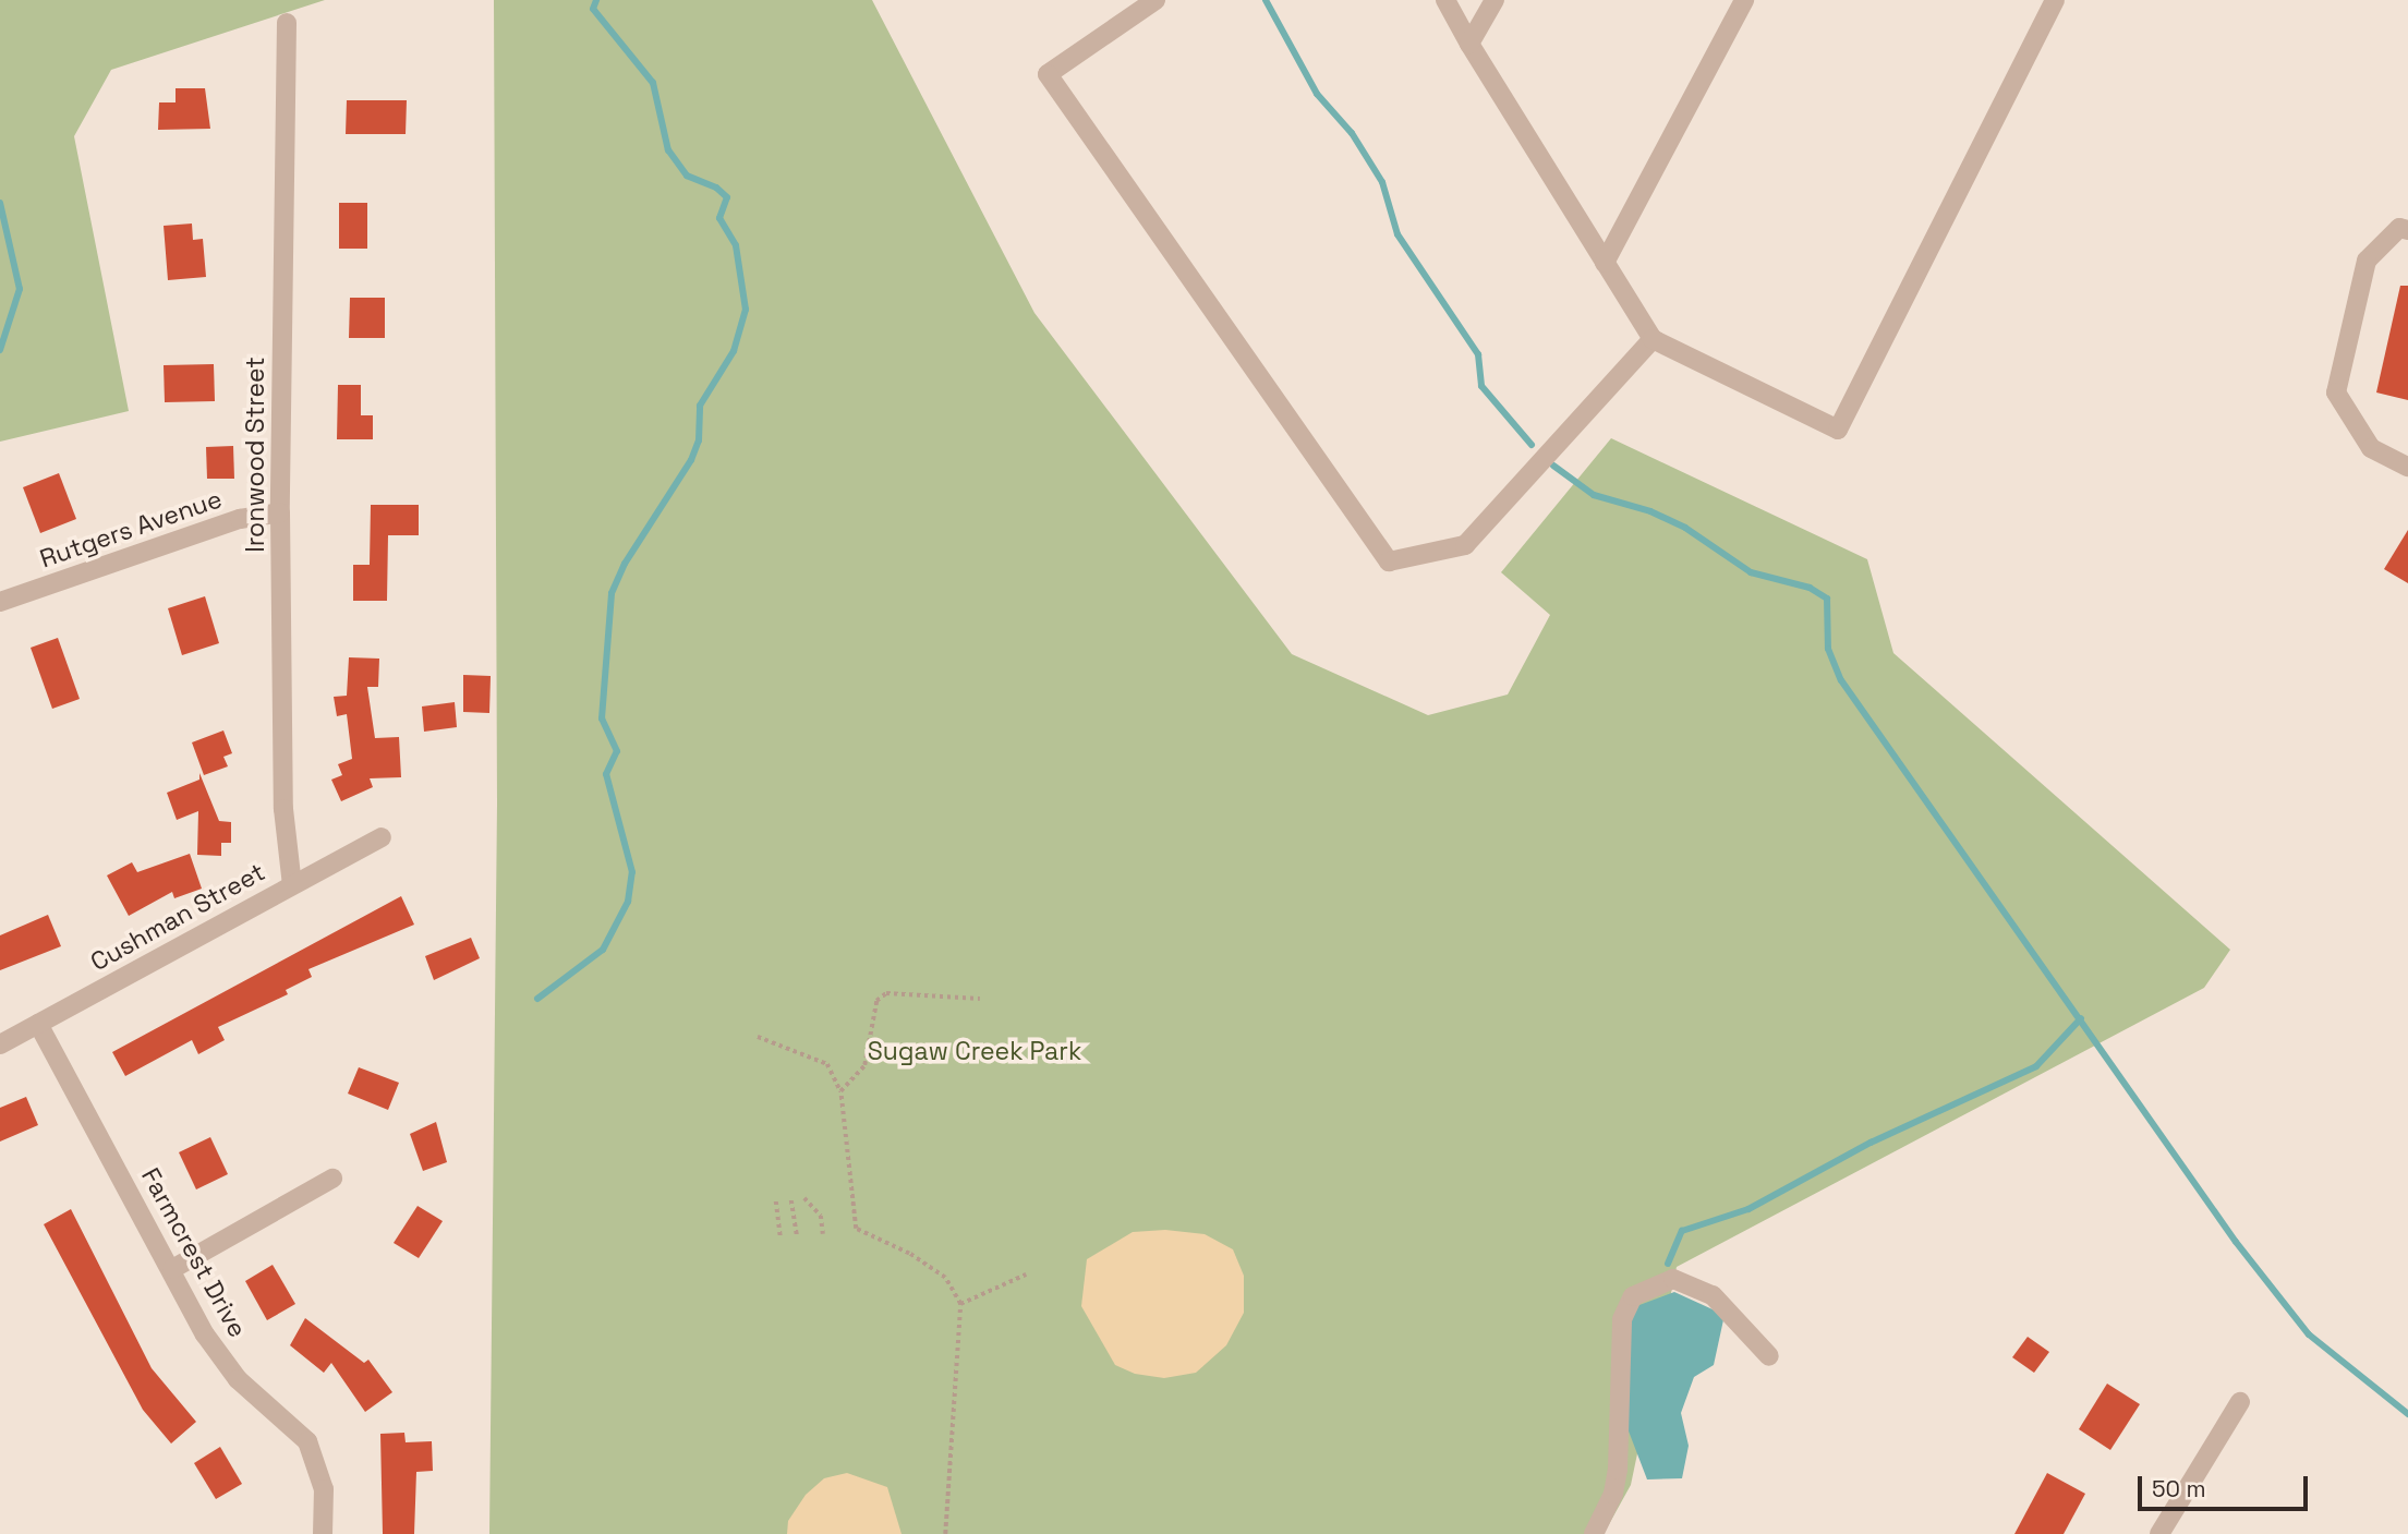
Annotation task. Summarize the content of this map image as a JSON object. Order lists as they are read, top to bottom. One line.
{"streets":{"street":["Ironwood Street","Rutgers Avenue","Cushman Street","Farmcrest Drive"]},"crossings":[["Ironwood Street","Rutgers Avenue"],["Ironwood Street","Cushman Street"],["Cushman Street","Farmcrest Drive"]],"parks":["Sugaw Creek Park"],"scale_bar":"50 m"}
